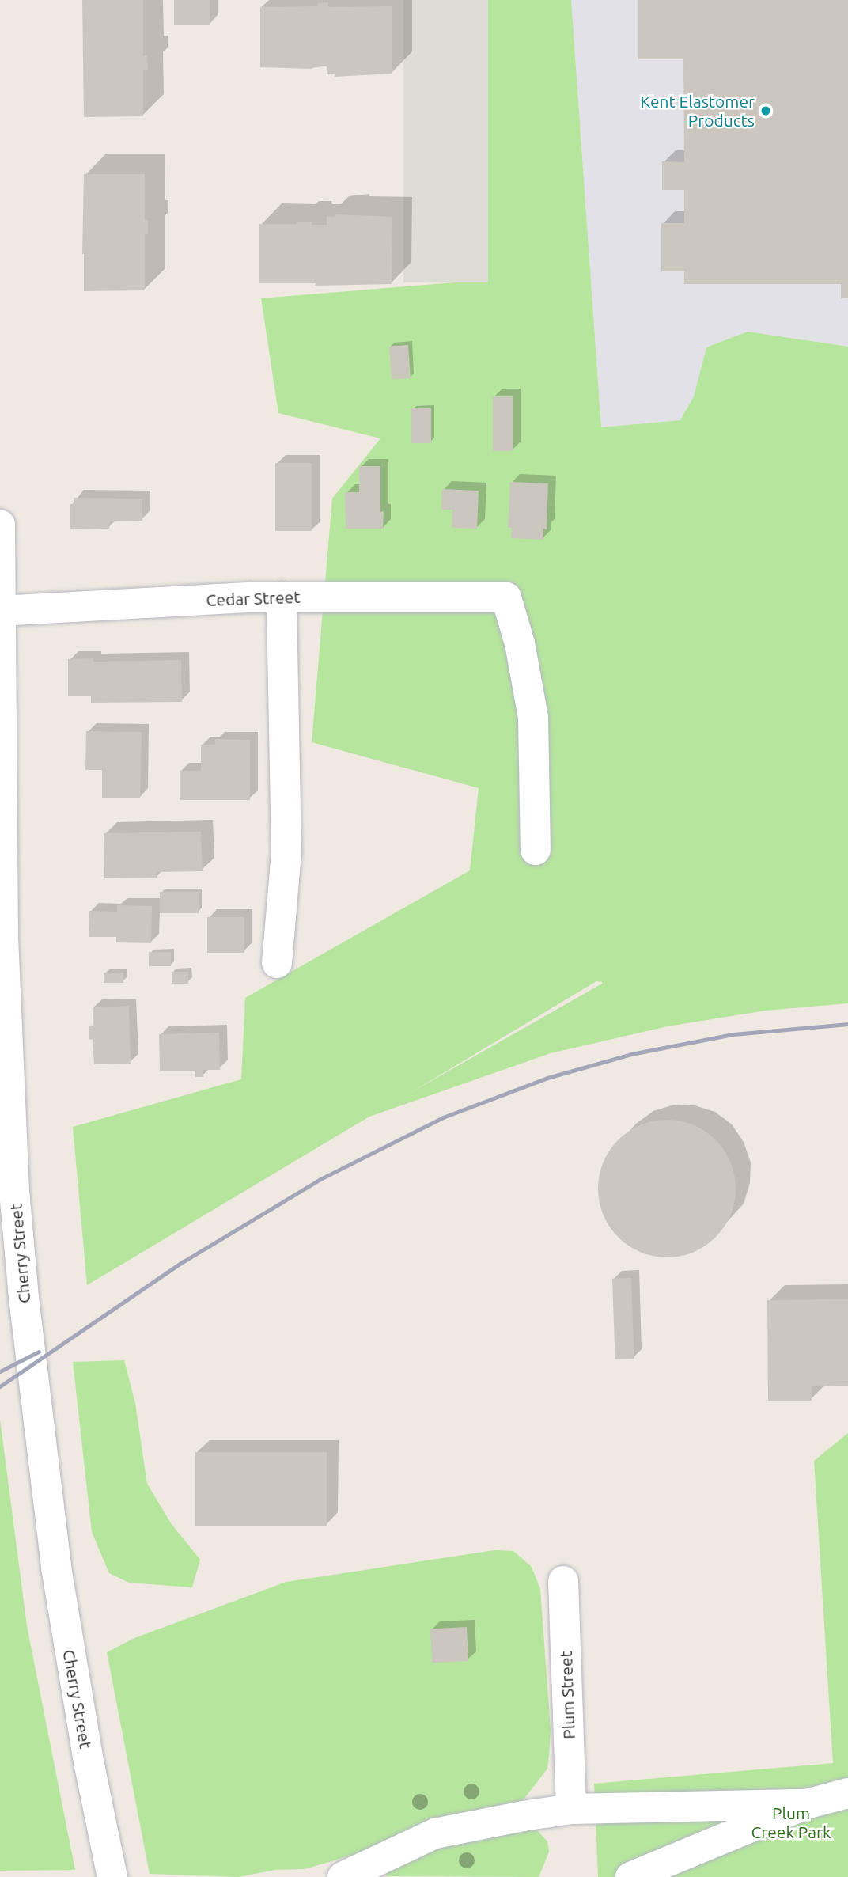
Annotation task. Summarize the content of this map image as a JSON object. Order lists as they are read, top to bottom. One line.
{"streets":{"street":["Cedar Street","Cherry Street","Plum Street"]},"crossings":[["Cedar Street","Cherry Street"]],"parks":["Plum Creek Park"],"places":["Kent Elastomer Products"]}
